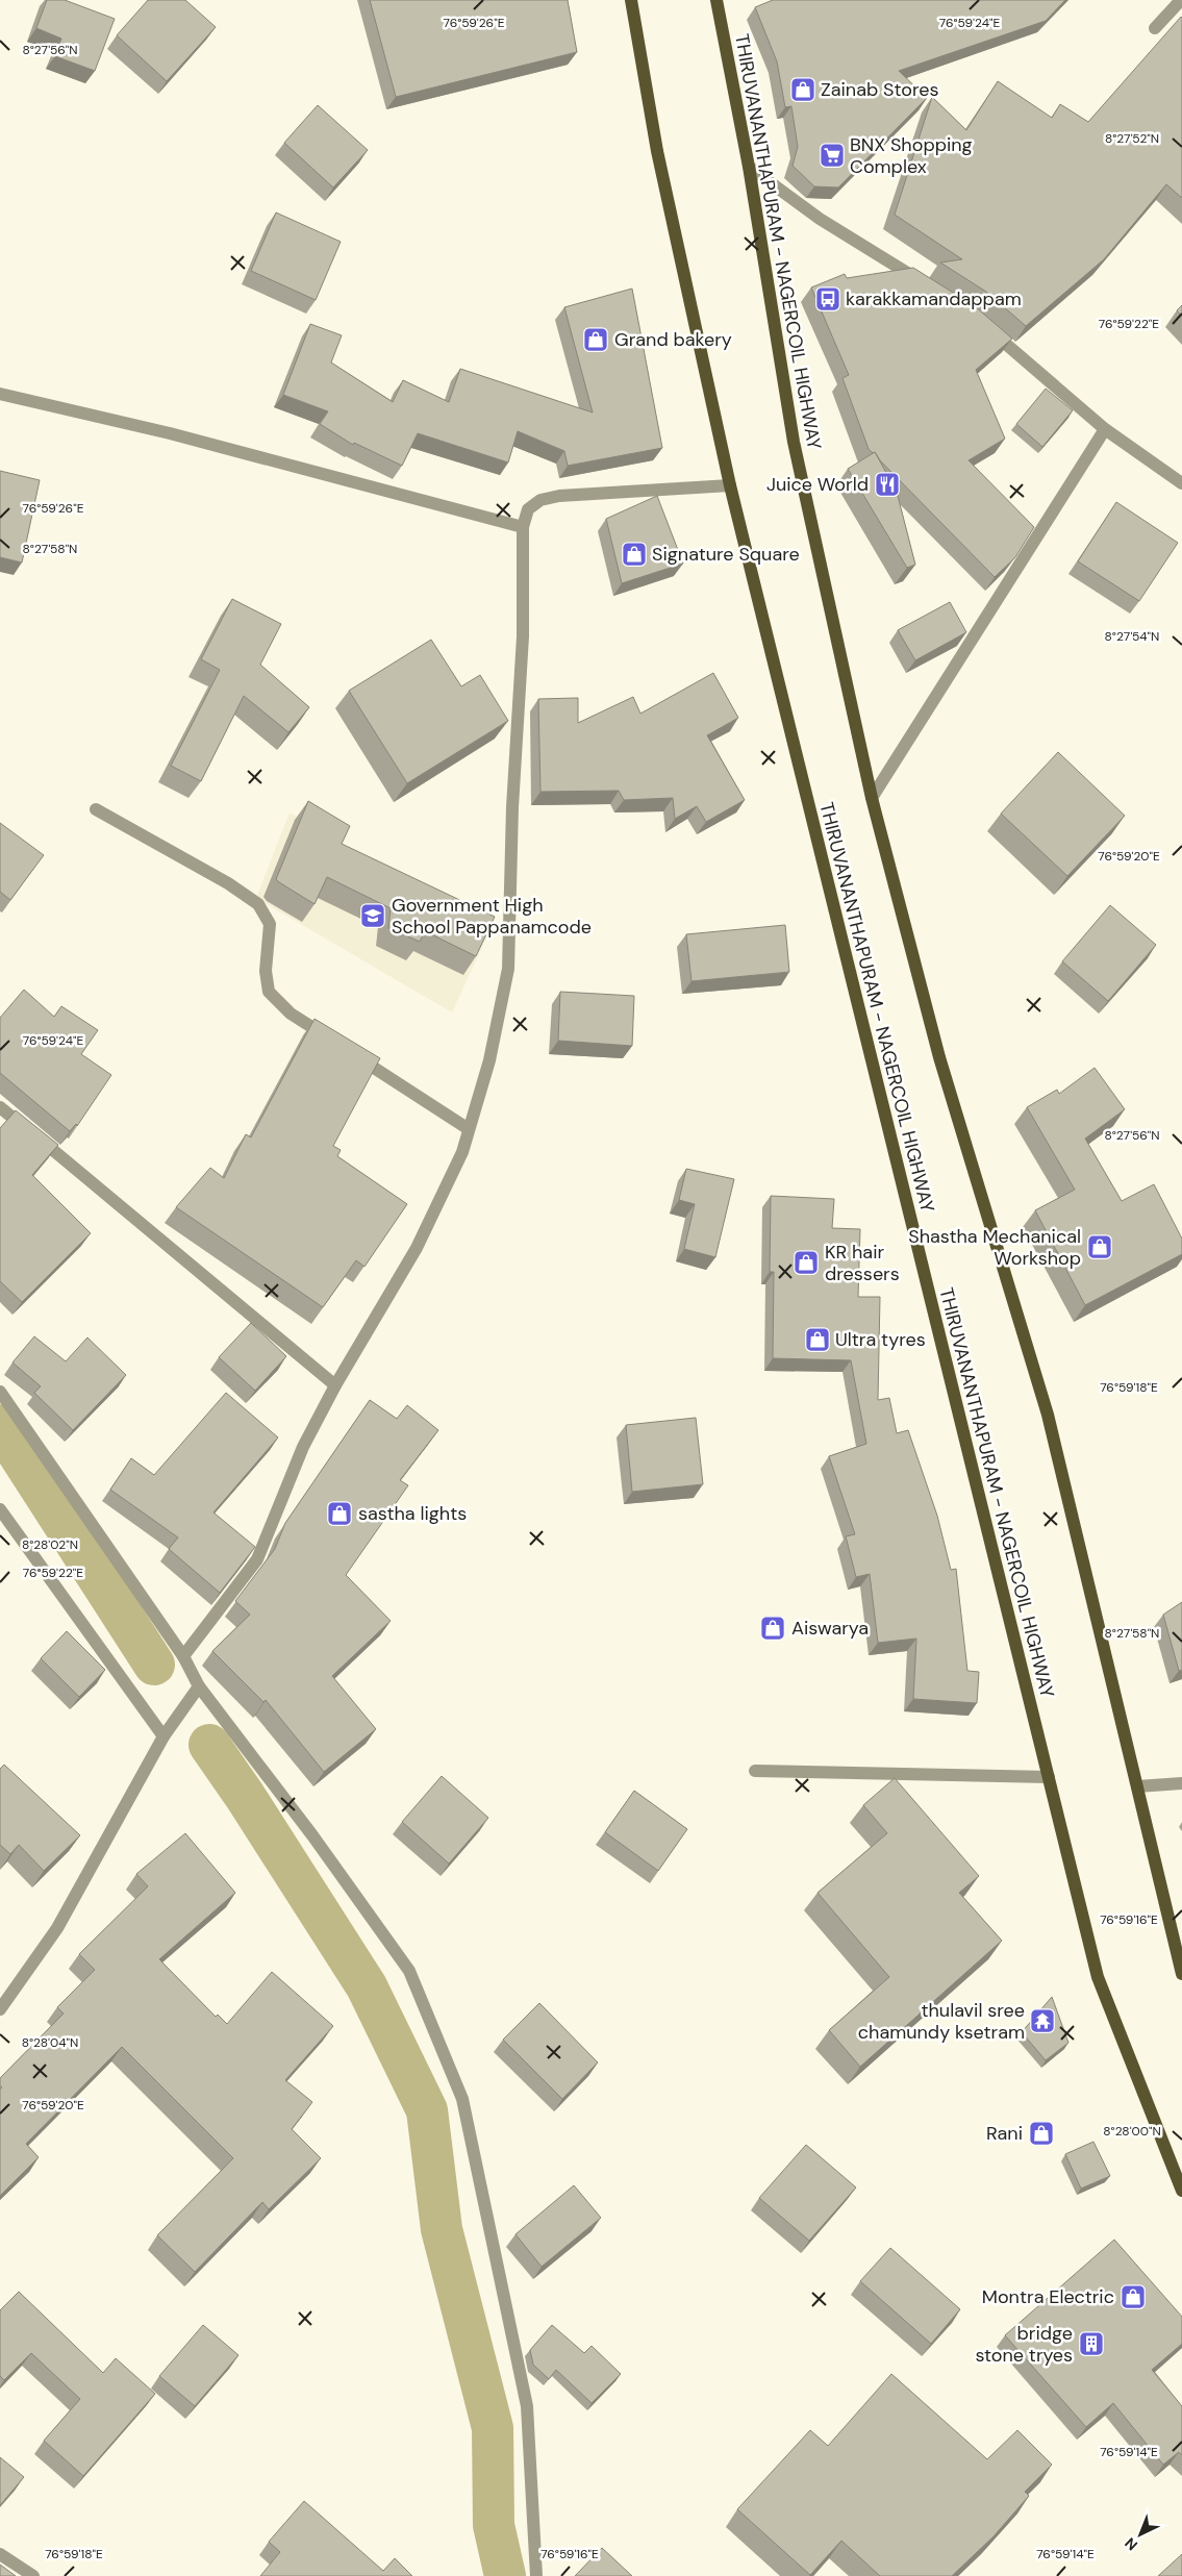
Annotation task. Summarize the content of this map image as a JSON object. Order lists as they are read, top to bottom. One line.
{"streets":{"main road":["THIRUVANANTHAPURAM - NAGERCOIL HIGHWAY"]},"places":{"shop":["Zainab Stores","Grand bakery","Signature Square","Shastha Mechanical Workshop","KR hair dressers","Ultra tyres","sastha lights","Aiswarya","Rani","Montra Electric"],"supermarket":["BNX Shopping Complex"],"bus stop":["karakkamandappam"],"restaurant":["Juice World"],"school or university":["Government High School Pappanamcode"],"temple":["thulavil sree chamundy ksetram"],"building":["bridge stone tryes"]},"north":"bottom left","coordinates":["76°59'26\"E","76°59'24\"E","8°27'56\"N","8°27'52\"N","76°59'22\"E","8°27'58\"N","8°27'54\"N","76°59'20\"E","76°59'18\"E","8°28'02\"N","76°59'16\"E","8°28'04\"N","8°28'00\"N","76°59'14\"E"]}
